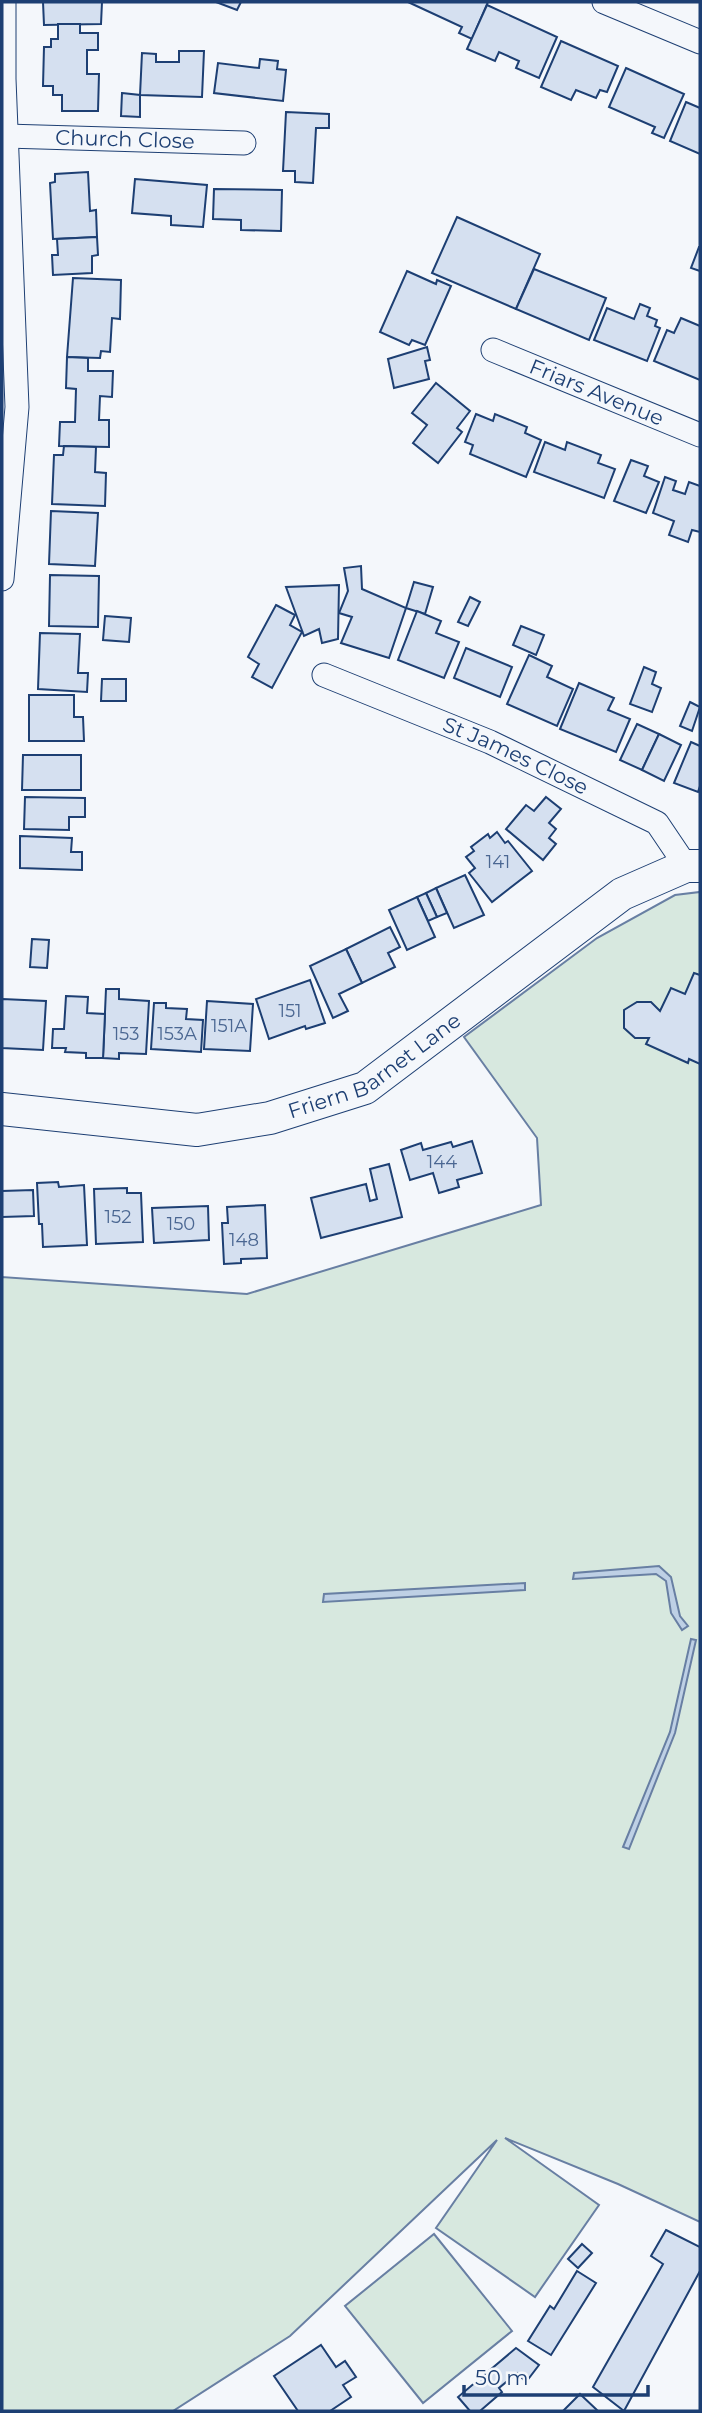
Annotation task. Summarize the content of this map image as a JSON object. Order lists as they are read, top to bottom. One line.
{"streets":{"main road":["Friern Barnet Lane"],"street":["Church Close","Friars Avenue","St James Close"]},"crossings":[["St James Close","Friern Barnet Lane"]],"house_numbers":["141","151","151A","153","153A","144","152","150","148"],"scale_bar":"50 m"}
